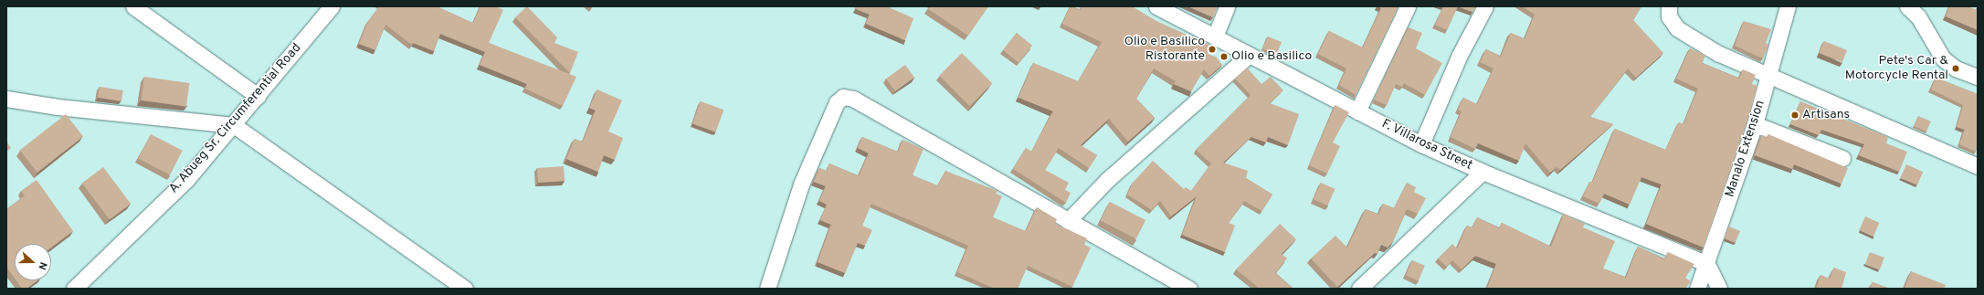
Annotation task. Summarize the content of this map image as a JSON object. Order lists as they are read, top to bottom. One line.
{"streets":{"street":["A. Abueg Sr. Circumferential Road","F. Villarosa Street","Manalo Extension"]},"crossings":[["F. Villarosa Street","Manalo Extension"]],"places":["Olio e Basilico Ristorante","Olio e Basilico","Pete's Car & Motorcycle Rental","Artisans"],"north":"right"}
